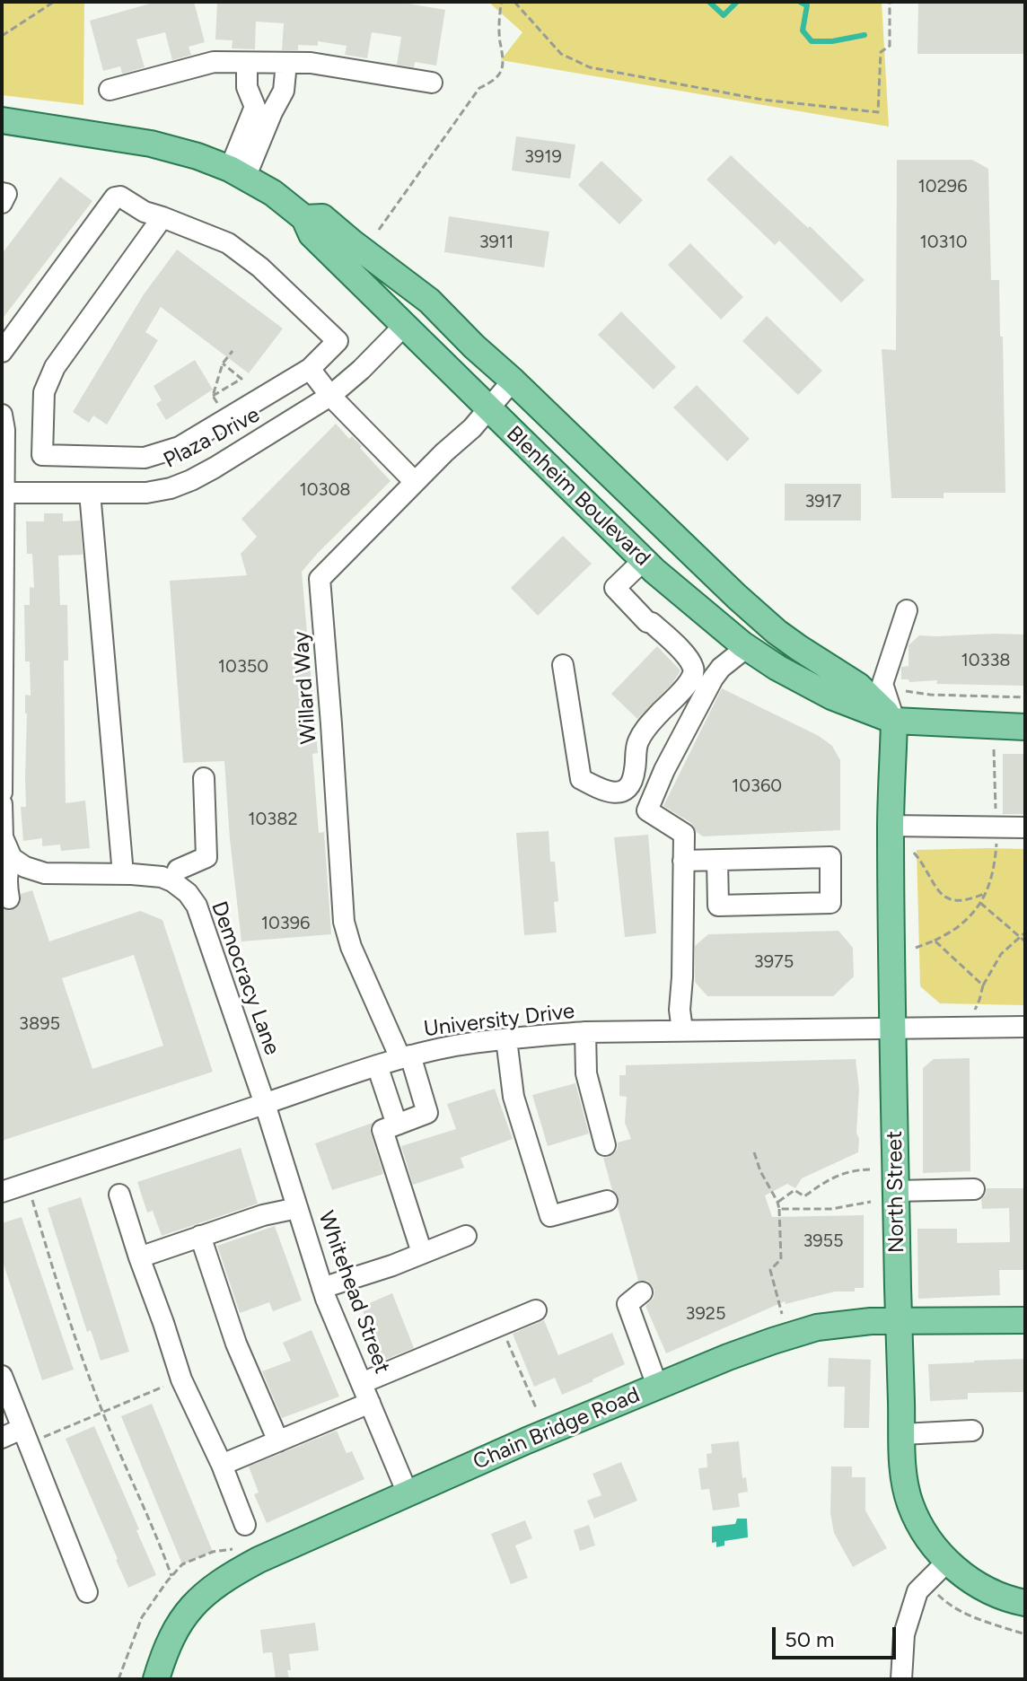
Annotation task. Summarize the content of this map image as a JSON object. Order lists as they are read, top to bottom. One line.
{"streets":{"main road":["Blenheim Boulevard","North Street","Chain Bridge Road"],"street":["Plaza Drive","Willard Way","Democracy Lane","University Drive","Whitehead Street"]},"crossings":[["Plaza Drive","Blenheim Boulevard"],["Blenheim Boulevard","Willard Way"],["Blenheim Boulevard","North Street"],["Willard Way","University Drive"],["Democracy Lane","University Drive"],["Democracy Lane","Whitehead Street"],["University Drive","North Street"],["University Drive","Whitehead Street"],["North Street","Chain Bridge Road"],["Whitehead Street","Chain Bridge Road"]],"house_numbers":["3919","10296","3911","10310","10308","3917","10338","10350","10360","10382","10396","3975","3895","3955","3925"],"scale_bar":"50 m"}
